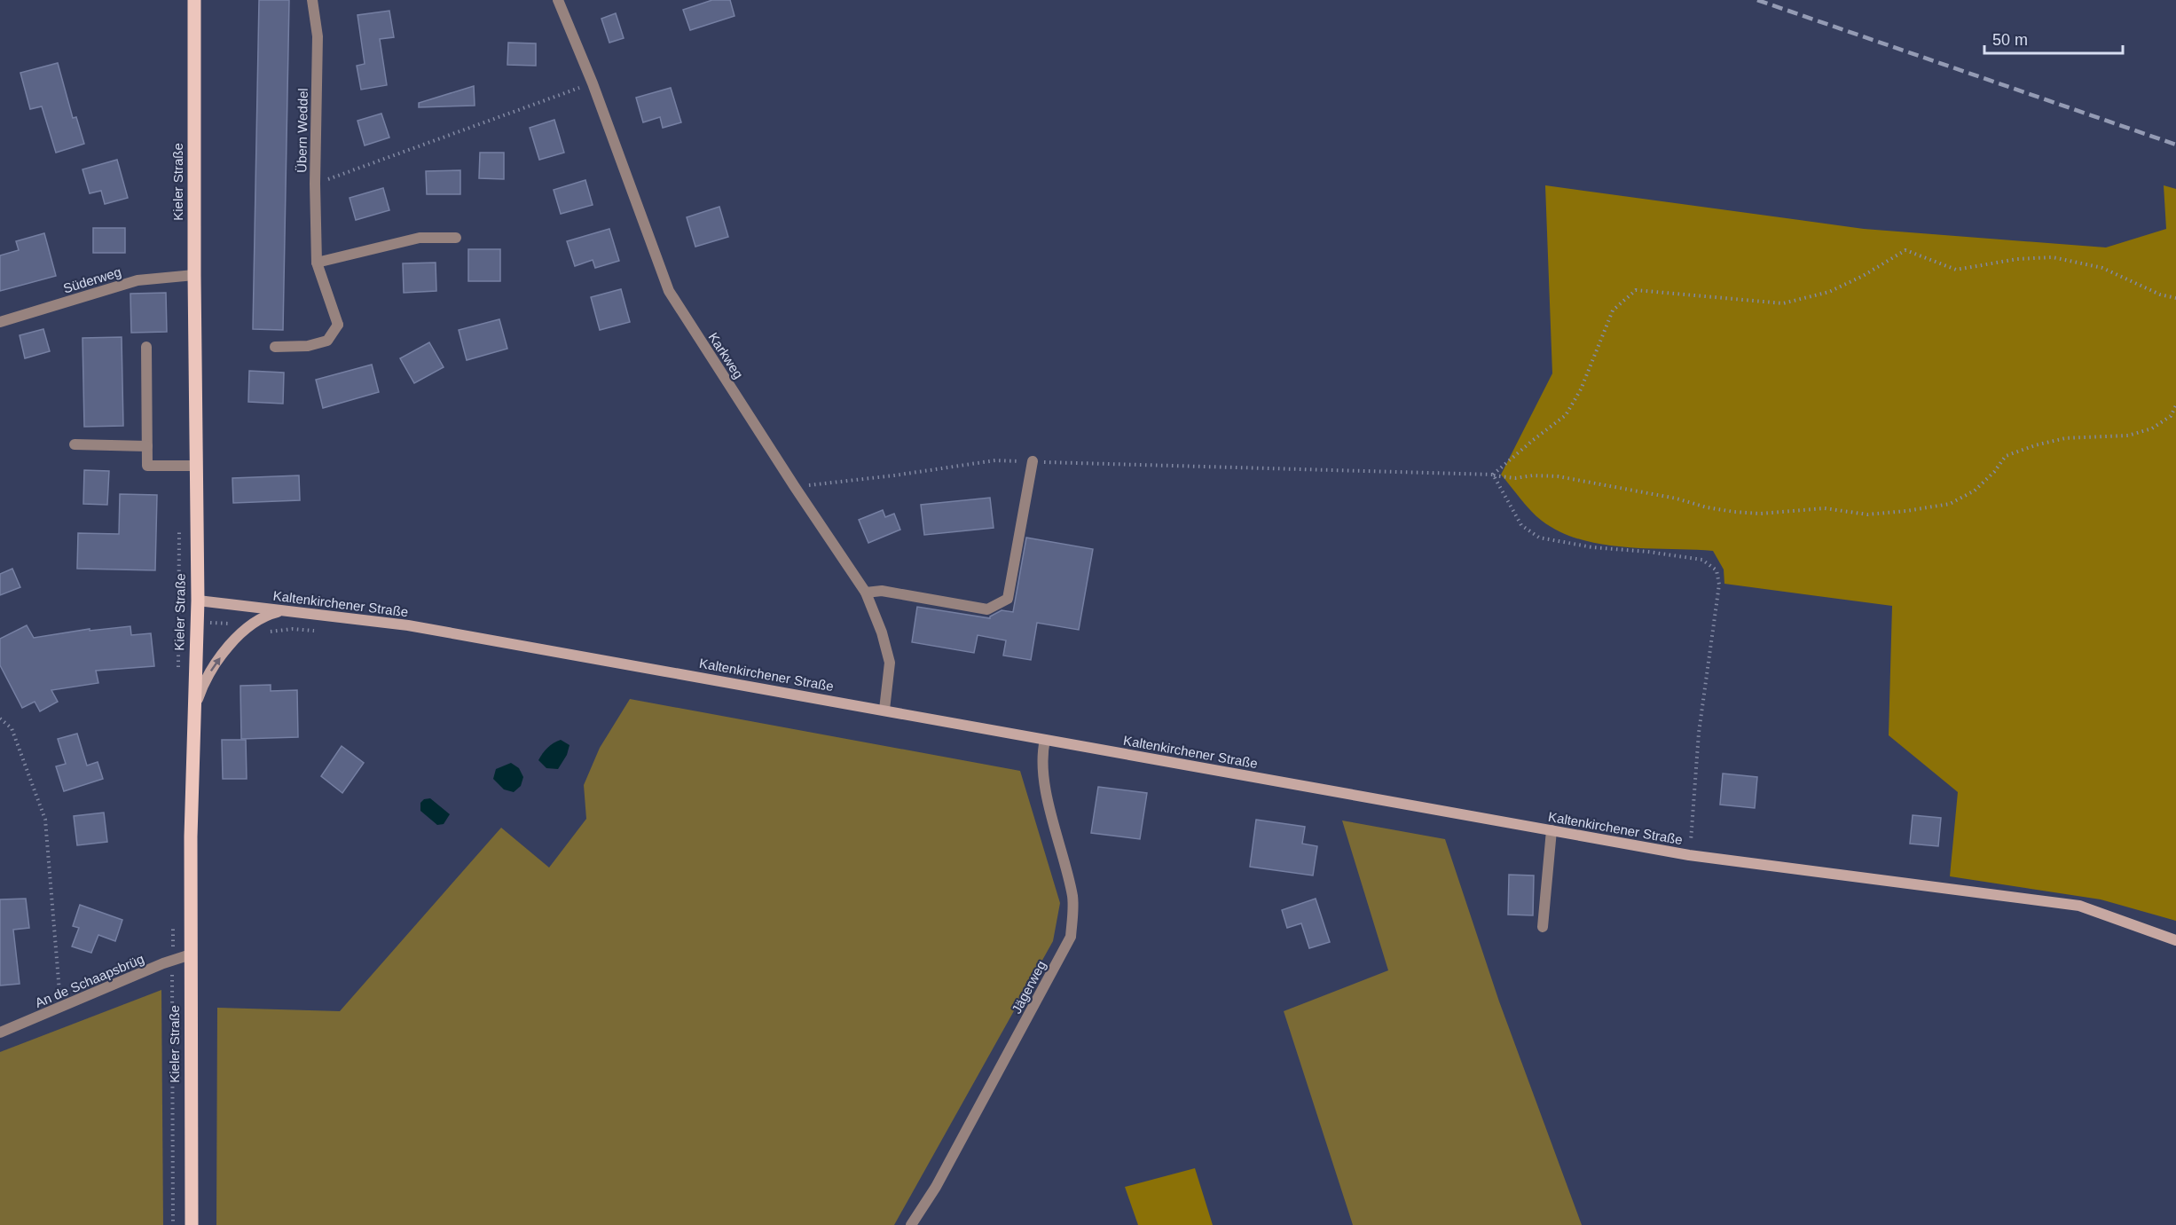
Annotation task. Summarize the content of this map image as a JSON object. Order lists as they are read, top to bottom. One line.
{"streets":{"main road":["Kieler Straße","Kaltenkirchener Straße"],"street":["Übern Weddel","Süderweg","Karkweg","An de Schaapsbrüg","Jägerweg"]},"crossings":[["Kieler Straße","Süderweg"],["Kieler Straße","Kaltenkirchener Straße"],["Kieler Straße","An de Schaapsbrüg"],["Karkweg","Kaltenkirchener Straße"],["Kaltenkirchener Straße","Jägerweg"]],"scale_bar":"50 m"}
